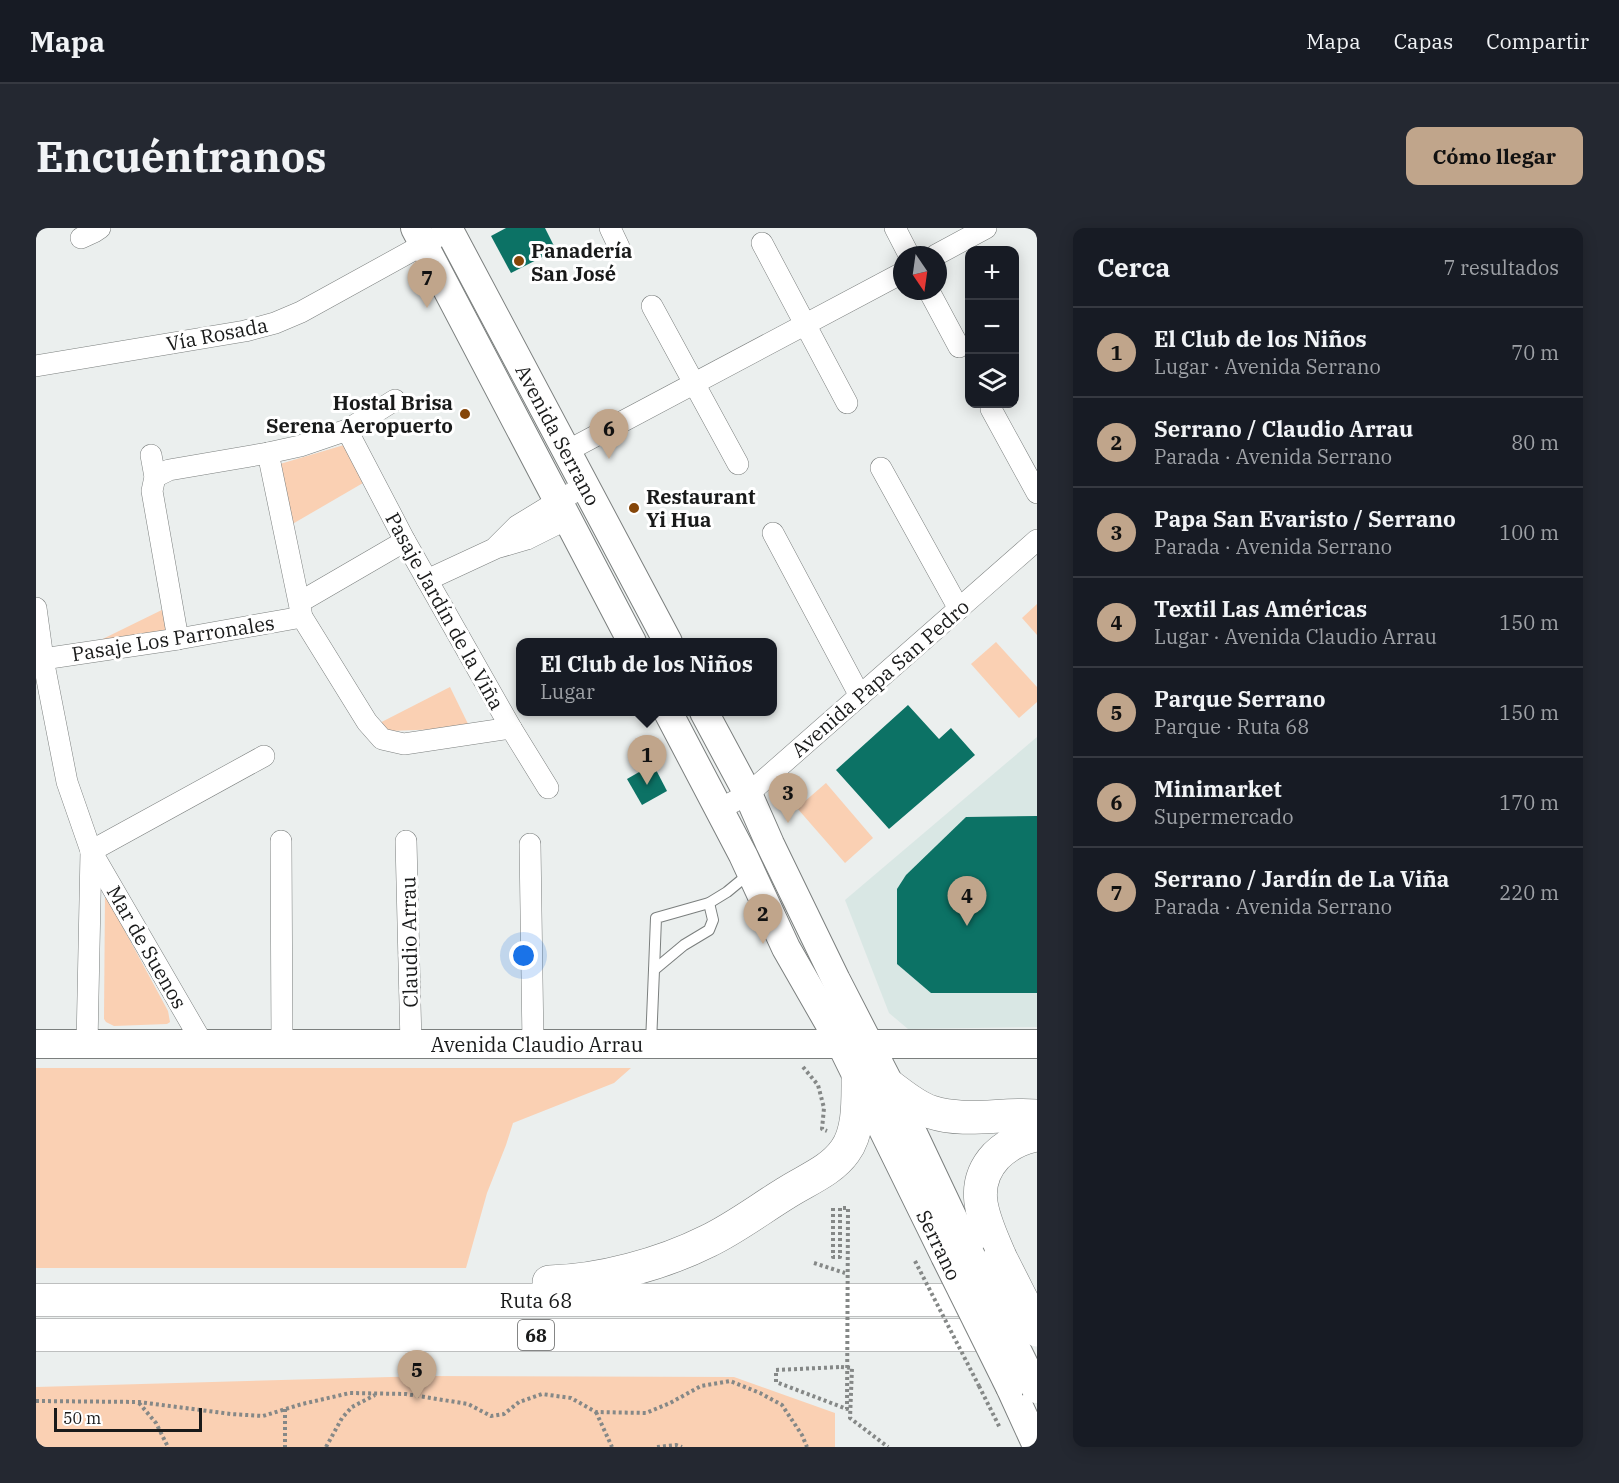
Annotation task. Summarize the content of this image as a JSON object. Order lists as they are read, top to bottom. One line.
{"streets":{"highway":["Ruta 68","68"],"street":["Vía Rosada","Avenida Serrano","Pasaje Jardín de la Viña","Pasaje Los Parronales","Avenida Papa San Pedro","Claudio Arrau","Mar de Suenos","Avenida Claudio Arrau","Serrano"]},"crossings":[["Vía Rosada","Avenida Serrano"],["Pasaje Jardín de la Viña","Pasaje Los Parronales"],["Pasaje Los Parronales","Mar de Suenos"],["Claudio Arrau","Avenida Claudio Arrau"],["Mar de Suenos","Avenida Claudio Arrau"],["Avenida Claudio Arrau","Serrano"]],"places":["Panadería San José","Hostal Brisa Serena Aeropuerto","Restaurant Yi Hua"],"scale_bar":"50 m","north":"bottom","page":{"header":"Mapa","nav":["Mapa","Capas","Compartir"],"buttons":"Cómo llegar","title":"Encuéntranos","heading":["Cerca","7 resultados"],"map_buttons":["+","−"],"pins":["7","6","1","3","4","2","5"],"list":[{"mark":"1","name":"El Club de los Niños","note":"Lugar · Avenida Serrano","value":"70 m"},{"mark":"2","name":"Serrano / Claudio Arrau","note":"Parada · Avenida Serrano","value":"80 m"},{"mark":"3","name":"Papa San Evaristo / Serrano","note":"Parada · Avenida Serrano","value":"100 m"},{"mark":"4","name":"Textil Las Américas","note":"Lugar · Avenida Claudio Arrau","value":"150 m"},{"mark":"5","name":"Parque Serrano","note":"Parque · Ruta 68","value":"150 m"},{"mark":"6","name":"Minimarket","note":"Supermercado","value":"170 m"},{"mark":"7","name":"Serrano / Jardín de La Viña","note":"Parada · Avenida Serrano","value":"220 m"}],"popup":["El Club de los Niños","Lugar"],"scale":"50 m"}}
